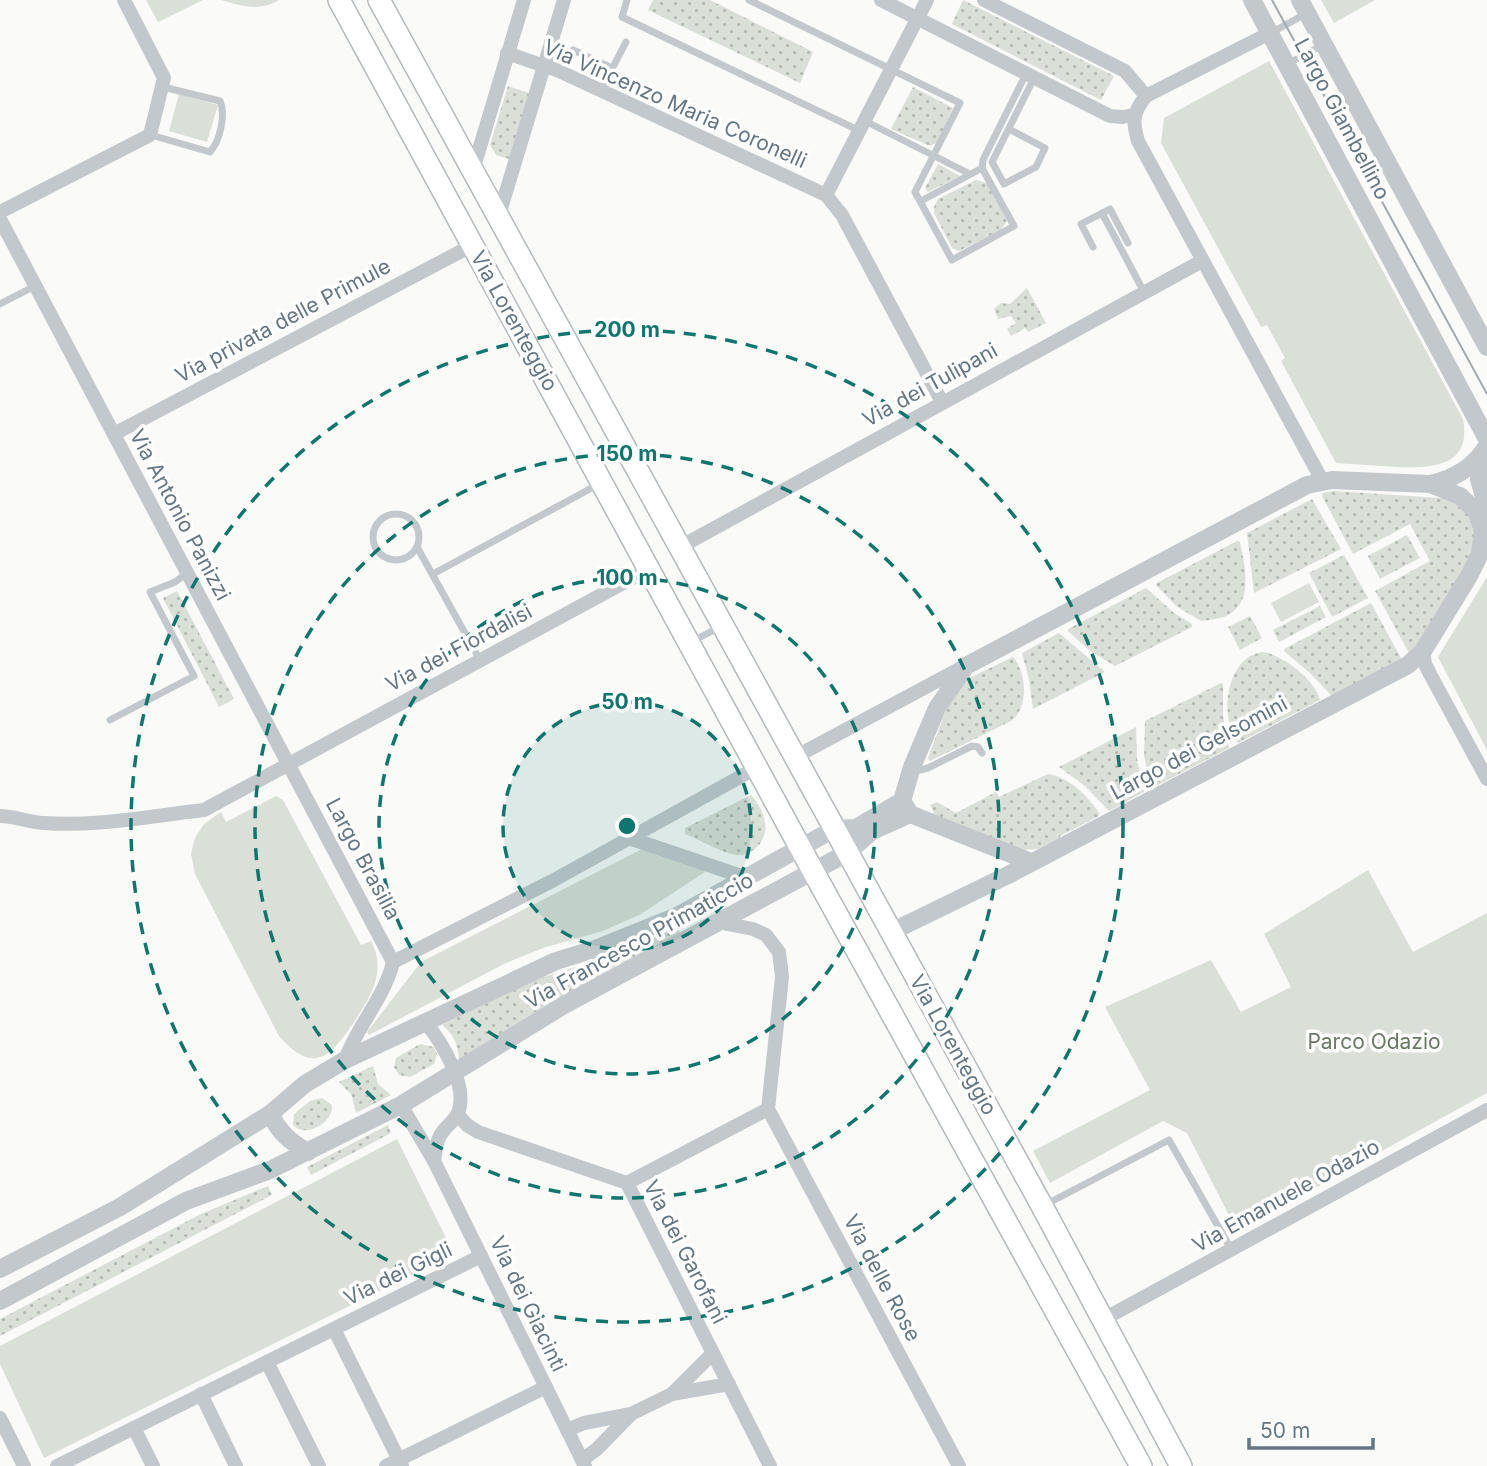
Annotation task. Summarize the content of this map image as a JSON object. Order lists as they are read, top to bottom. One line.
{"streets":{"main road":["Via Lorenteggio"],"street":["Via Vincenzo Maria Coronelli","Largo Giambellino","Via privata delle Primule","Via dei Tulipani","Via Antonio Panizzi","Via dei Fiordalisi","Largo dei Gelsomini","Largo Brasilia","Via Francesco Primaticcio","Via Emanuele Odazio","Via dei Garofani","Via dei Gigli","Via delle Rose","Via dei Giacinti"]},"crossings":[["Largo Giambellino","Largo dei Gelsomini"],["Via privata delle Primule","Via Lorenteggio"],["Via privata delle Primule","Via Antonio Panizzi"],["Via Lorenteggio","Via dei Tulipani"],["Via Lorenteggio","Via dei Fiordalisi"],["Via Lorenteggio","Largo dei Gelsomini"],["Via Lorenteggio","Via Francesco Primaticcio"],["Via Lorenteggio","Via Emanuele Odazio"],["Via Antonio Panizzi","Via dei Fiordalisi"],["Via Antonio Panizzi","Largo Brasilia"],["Via dei Fiordalisi","Largo Brasilia"],["Via dei Garofani","Via dei Giacinti"],["Via dei Gigli","Via dei Giacinti"]],"parks":["Parco Odazio"],"scale_bar":"50 m","rings":["200 m","150 m","100 m","50 m"]}
